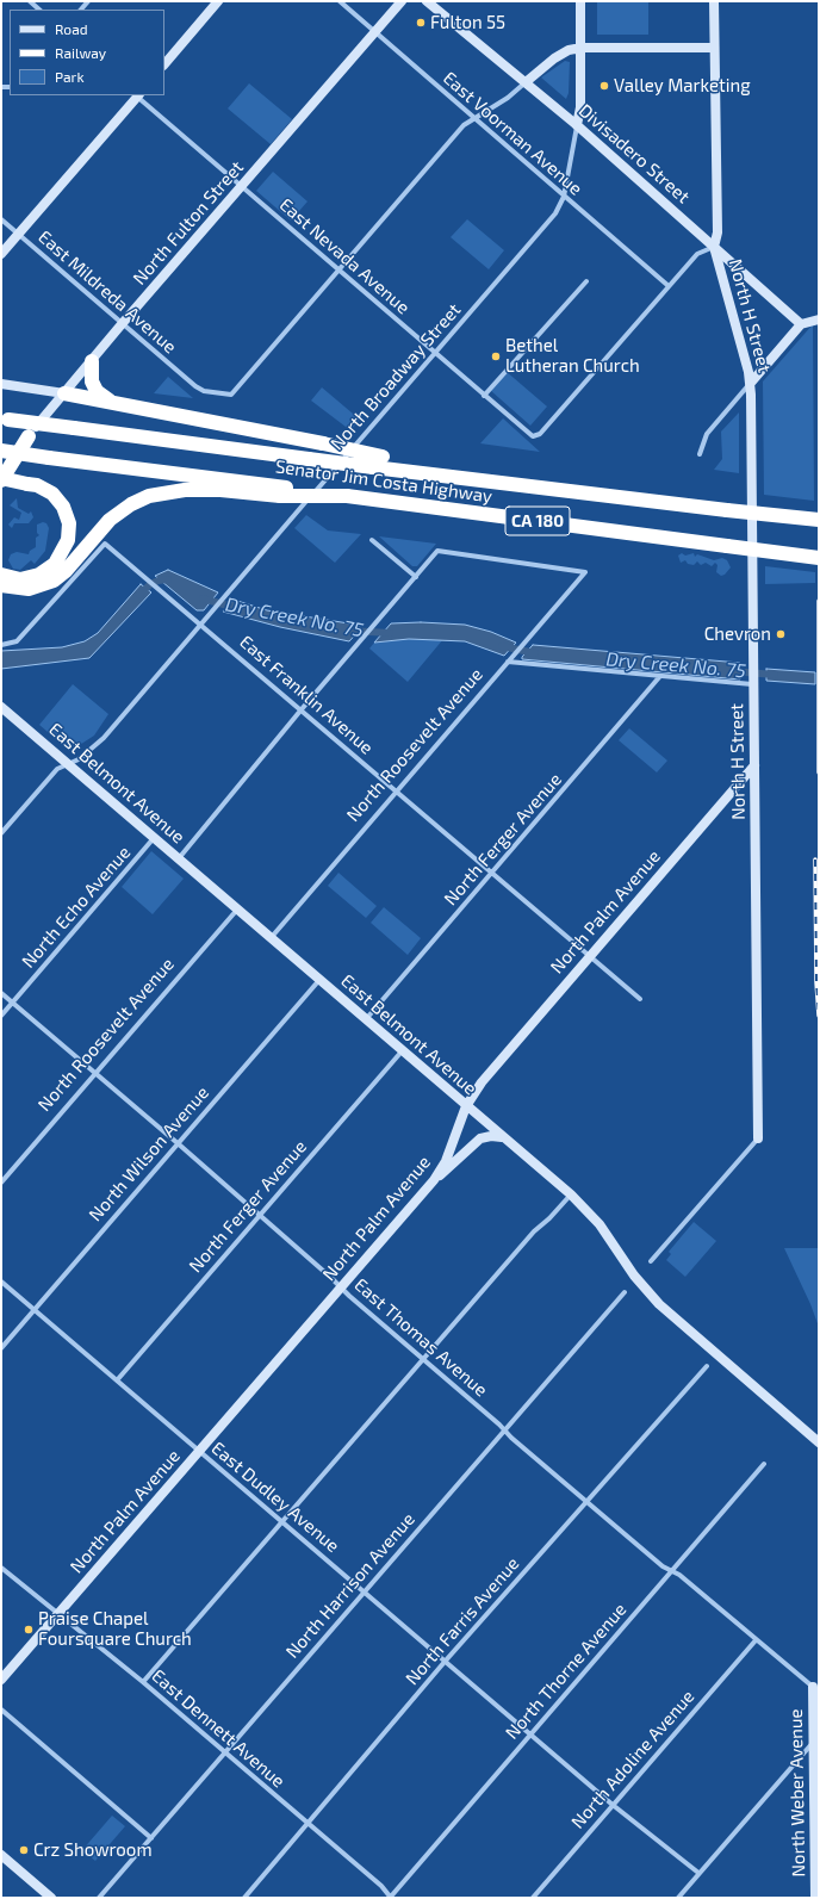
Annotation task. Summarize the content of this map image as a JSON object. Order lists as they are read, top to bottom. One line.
{"streets":{"highway":["Senator Jim Costa Highway","CA 180"],"main road":["Divisadero Street","North Fulton Street","North H Street","East Belmont Avenue","North Palm Avenue","North Weber Avenue"],"street":["East Voorman Avenue","East Nevada Avenue","East Mildreda Avenue","North Broadway Street","East Franklin Avenue","North Roosevelt Avenue","North Ferger Avenue","North Echo Avenue","North Wilson Avenue","East Thomas Avenue","East Dudley Avenue","North Harrison Avenue","North Farris Avenue","North Thorne Avenue","East Dennett Avenue","North Adoline Avenue"]},"crossings":[["East Voorman Avenue","North Fulton Street"],["East Voorman Avenue","East Nevada Avenue"],["East Voorman Avenue","North Broadway Street"],["Divisadero Street","North H Street"],["Divisadero Street","North Broadway Street"],["North Fulton Street","East Nevada Avenue"],["North Fulton Street","East Mildreda Avenue"],["East Nevada Avenue","East Mildreda Avenue"],["East Nevada Avenue","North Broadway Street"],["North H Street","North Palm Avenue"],["North Broadway Street","East Franklin Avenue"],["North Broadway Street","East Belmont Avenue"],["East Franklin Avenue","North Roosevelt Avenue"],["East Franklin Avenue","North Ferger Avenue"],["East Franklin Avenue","North Palm Avenue"],["North Roosevelt Avenue","East Belmont Avenue"],["North Roosevelt Avenue","East Thomas Avenue"],["East Belmont Avenue","North Ferger Avenue"],["East Belmont Avenue","North Echo Avenue"],["East Belmont Avenue","North Palm Avenue"],["East Belmont Avenue","North Wilson Avenue"],["North Ferger Avenue","East Thomas Avenue"],["North Ferger Avenue","East Dudley Avenue"],["North Echo Avenue","East Thomas Avenue"],["North Palm Avenue","East Thomas Avenue"],["North Palm Avenue","East Dudley Avenue"],["North Palm Avenue","East Dennett Avenue"],["North Wilson Avenue","East Thomas Avenue"],["North Wilson Avenue","East Dudley Avenue"],["East Thomas Avenue","North Harrison Avenue"],["East Thomas Avenue","North Farris Avenue"],["East Thomas Avenue","North Thorne Avenue"],["East Thomas Avenue","North Adoline Avenue"],["East Thomas Avenue","North Weber Avenue"],["East Dudley Avenue","North Harrison Avenue"],["East Dudley Avenue","North Farris Avenue"],["East Dudley Avenue","North Thorne Avenue"],["East Dudley Avenue","North Adoline Avenue"],["North Harrison Avenue","East Dennett Avenue"],["North Farris Avenue","East Dennett Avenue"],["North Thorne Avenue","East Dennett Avenue"]],"water":["Dry Creek No. 75"],"places":["Fulton 55","Valley Marketing","Bethel Lutheran Church","Chevron","Praise Chapel Foursquare Church","Crz Showroom"],"legend":["Road","Railway","Park"]}
